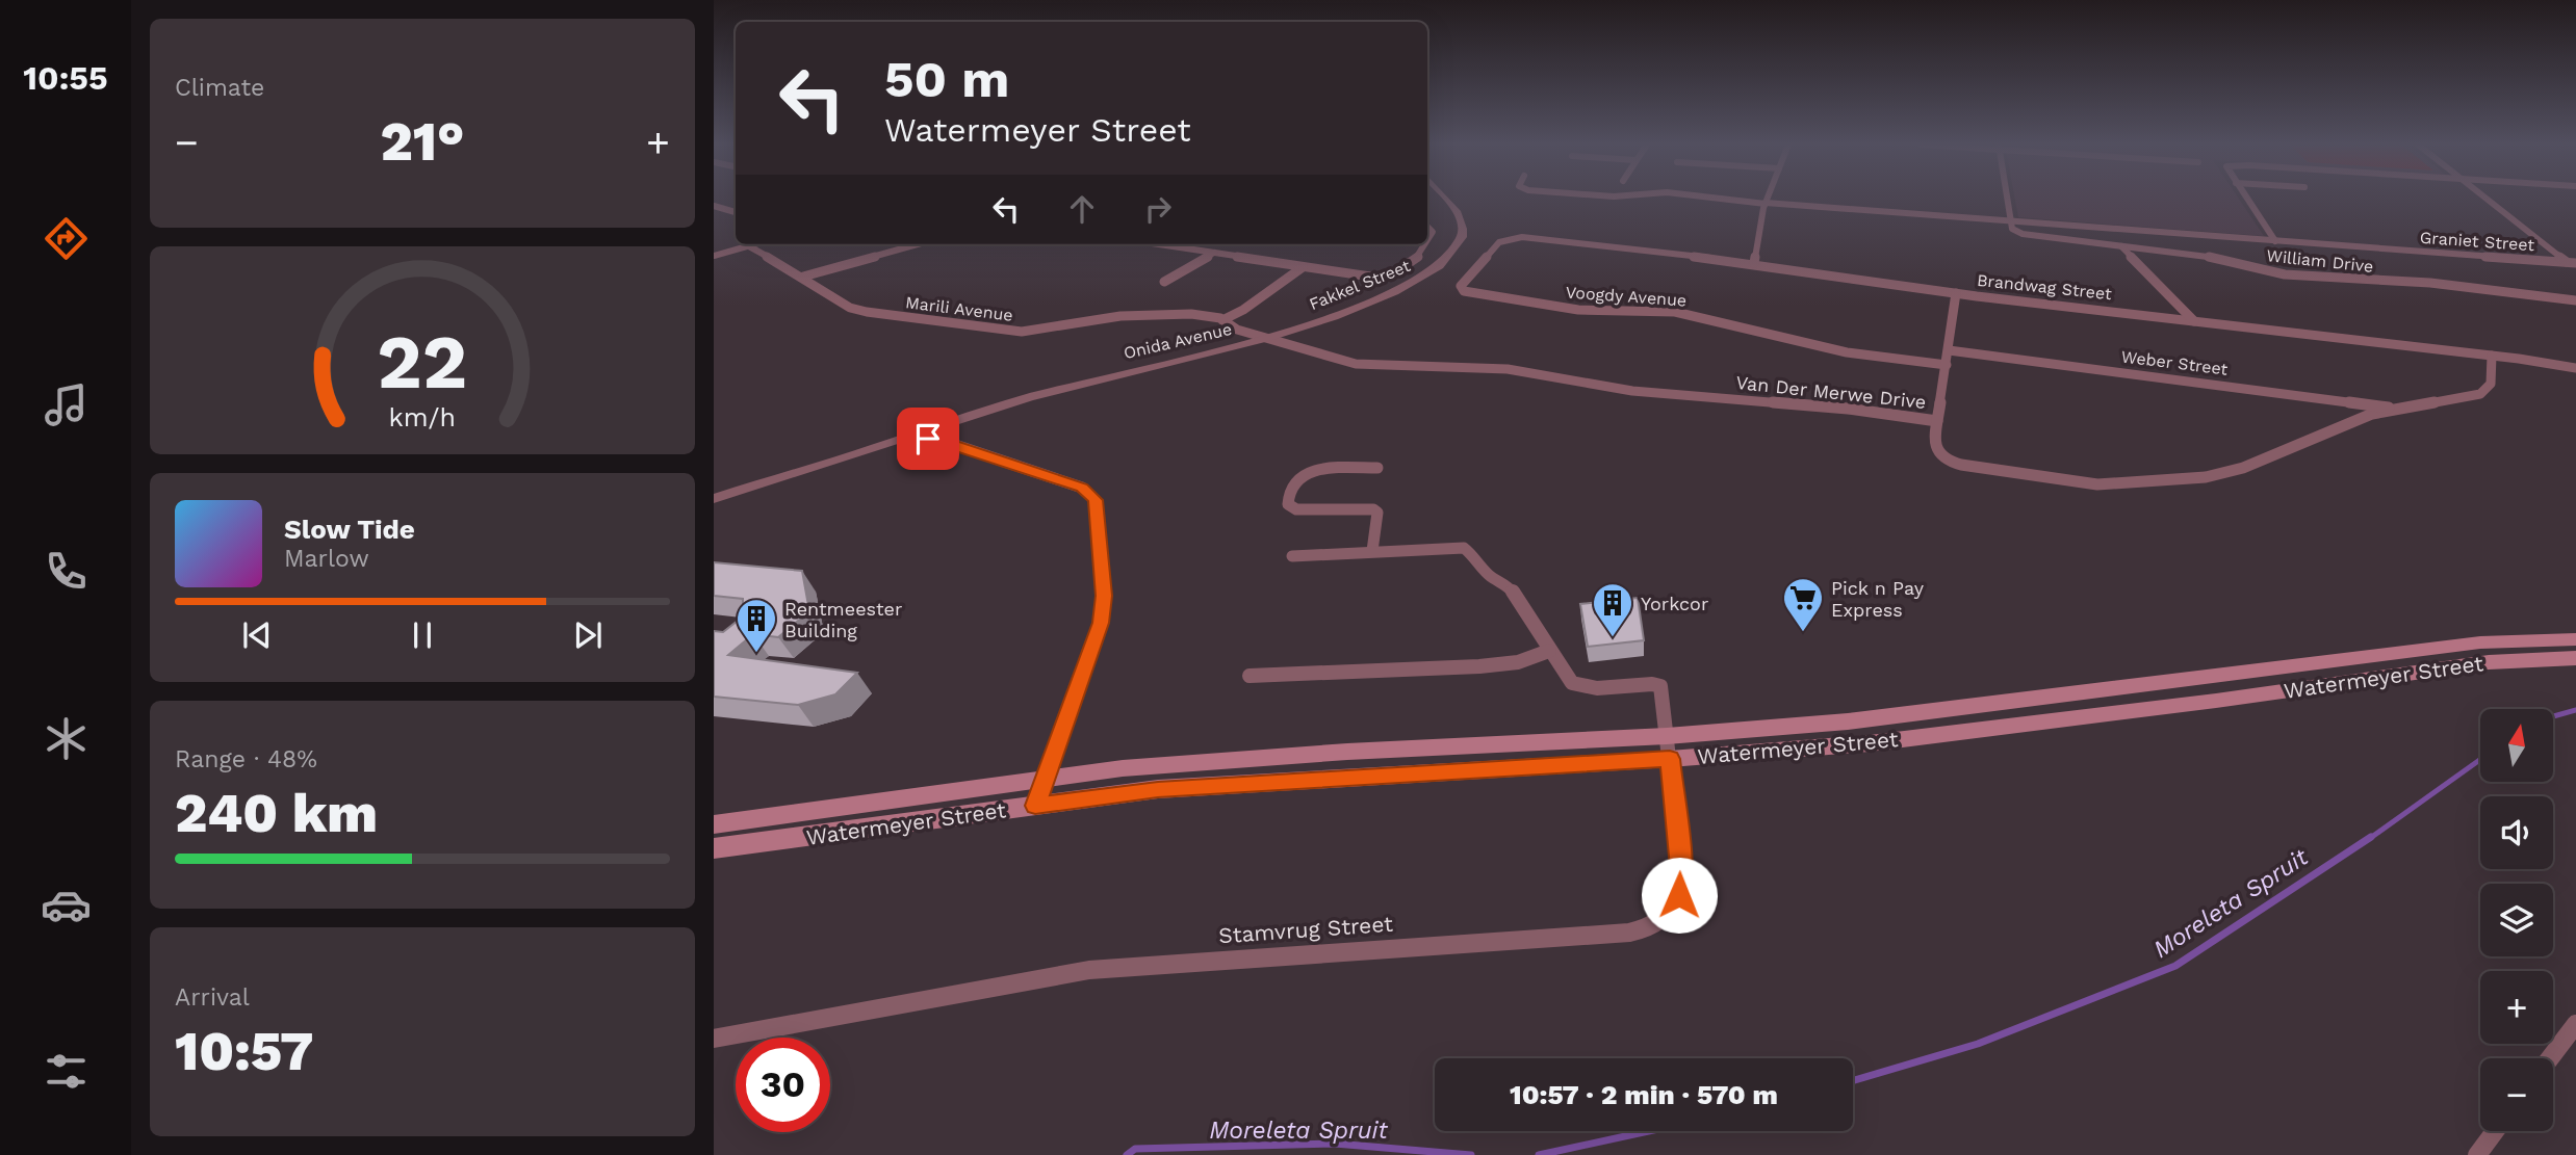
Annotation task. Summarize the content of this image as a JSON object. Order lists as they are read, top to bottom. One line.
{"streets":{"main road":["Watermeyer Street"],"street":["Graniet Street","William Drive","Fakkel Street","Brandwag Street","Voogdy Avenue","Marili Avenue","Onida Avenue","Weber Street","Van Der Merwe Drive","Stamvrug Street"]},"crossings":[["Fakkel Street","Marili Avenue"],["Fakkel Street","Onida Avenue"],["Fakkel Street","Van Der Merwe Drive"],["Brandwag Street","Voogdy Avenue"],["Brandwag Street","Van Der Merwe Drive"],["Marili Avenue","Onida Avenue"],["Marili Avenue","Van Der Merwe Drive"],["Onida Avenue","Van Der Merwe Drive"],["Weber Street","Van Der Merwe Drive"],["Watermeyer Street","Stamvrug Street"]],"water":["Moreleta Spruit"],"places":{"supermarket":["Pick n Pay Express"],"building":["Yorkcor","Rentmeester Building"]},"north":"top","page":{"tabs":"10:55","tile":["Climate",["Range · 48%","240 km"],["Arrival","10:57"]],"turn":["50 m","Watermeyer Street"],"heat":["−","21°","+"],"song":["Slow Tide","Marlow"],"map_buttons":["+","−"],"limit":"30","trip":"10:57 · 2 min · 570 m","gauge":["22","km/h"]}}
